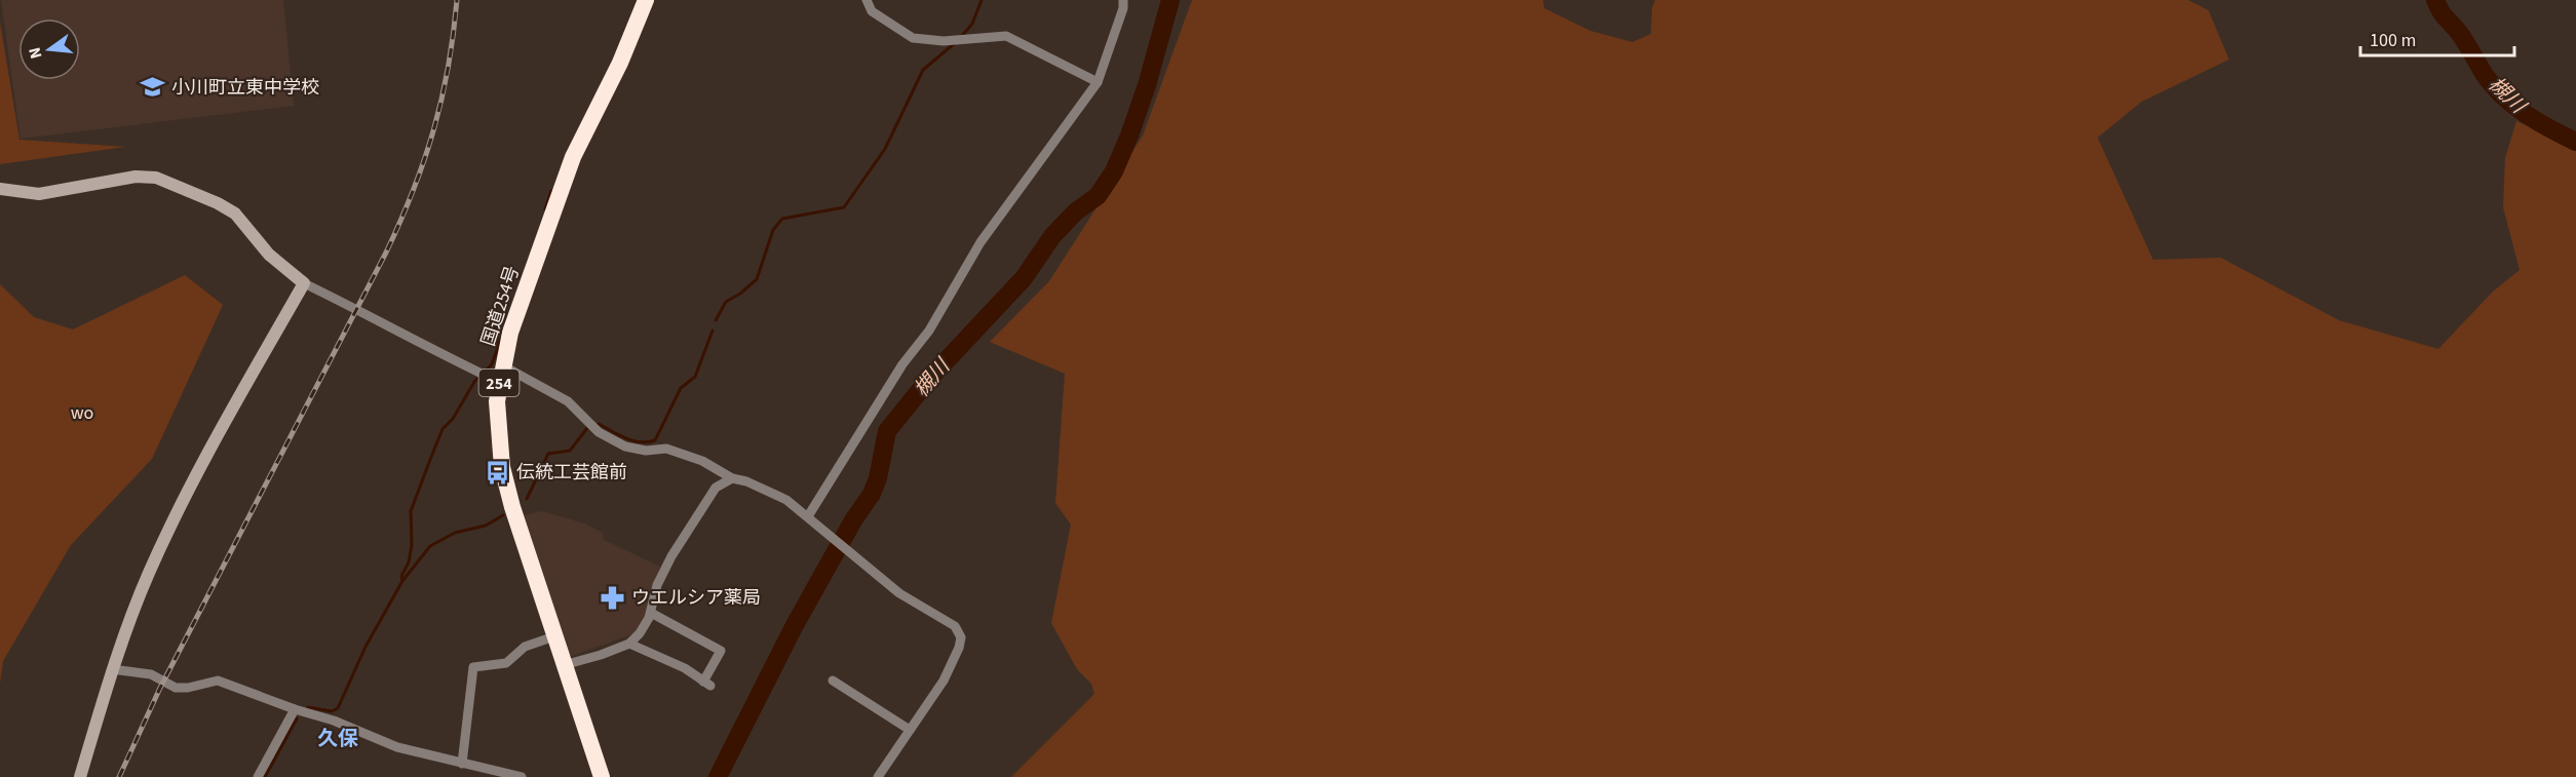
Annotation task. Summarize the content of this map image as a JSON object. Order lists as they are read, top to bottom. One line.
{"streets":{"highway":["国道254号","254"]},"districts":["久保"],"water":["槻川"],"parks":["wo"],"places":{"school or university":["小川町立東中学校"],"bus stop":["伝統工芸館前"],"pharmacy":["ウエルシア薬局"]},"scale_bar":"100 m","north":"left"}
